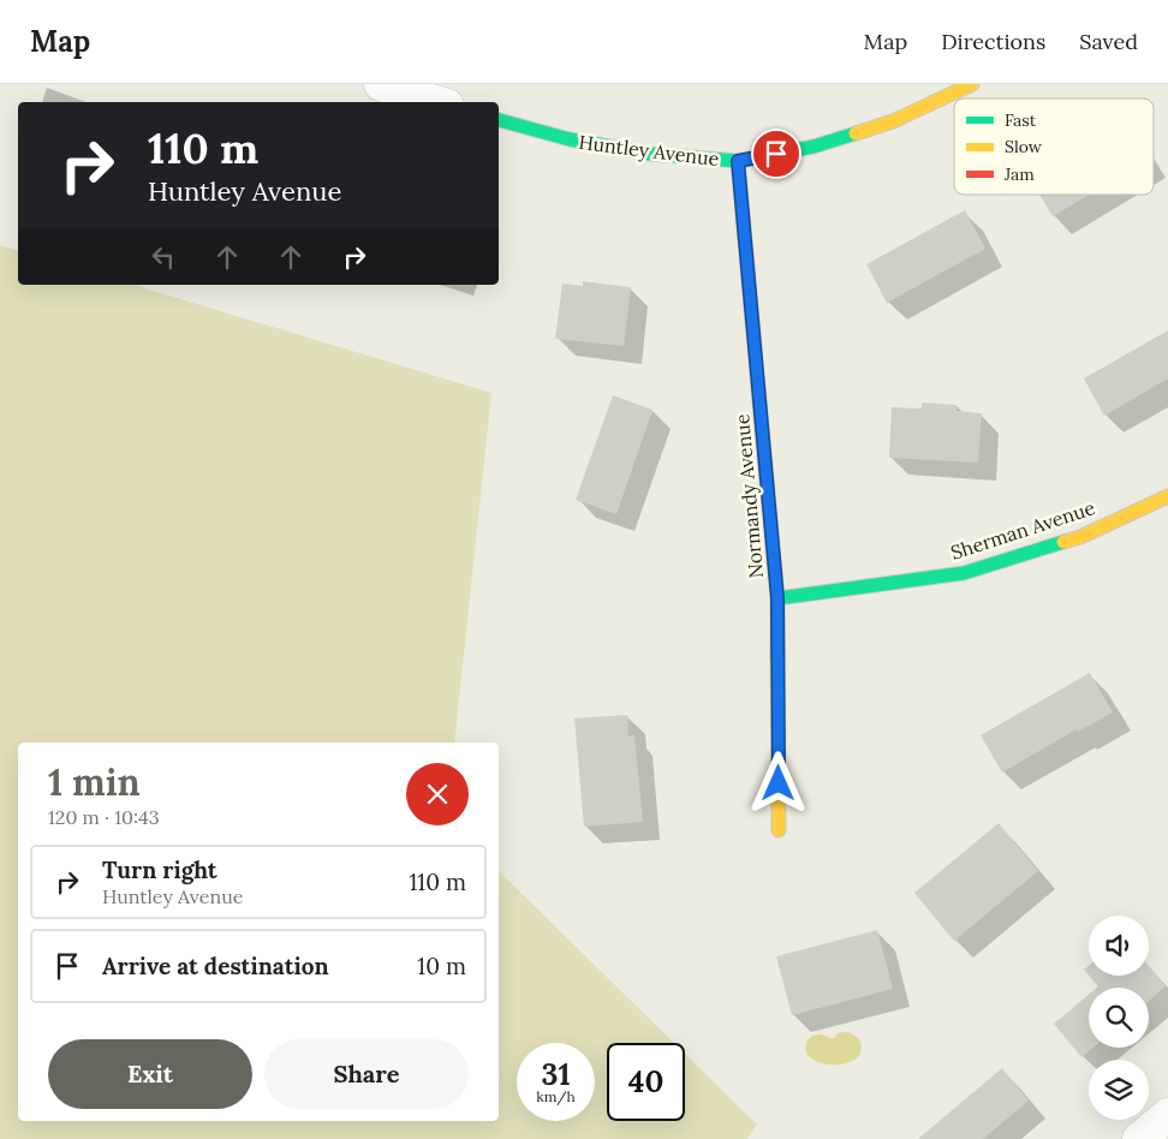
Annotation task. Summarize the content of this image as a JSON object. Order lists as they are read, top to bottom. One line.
{"streets":{"street":["Huntley Avenue","Normandy Avenue","Sherman Avenue"]},"crossings":[["Huntley Avenue","Normandy Avenue"],["Normandy Avenue","Sherman Avenue"]],"legend":["Fast","Slow","Jam"],"page":{"header":"Map","nav":["Map","Directions","Saved"],"turn":["110 m","Huntley Avenue"],"heading":["1 min","120 m · 10:43"],"list":[{"name":"Turn right","note":"Huntley Avenue","value":"110 m"},{"name":"Arrive at destination","value":"10 m"}],"buttons":["Exit","Share"],"speed":"31 km/h","limit":"40"}}
